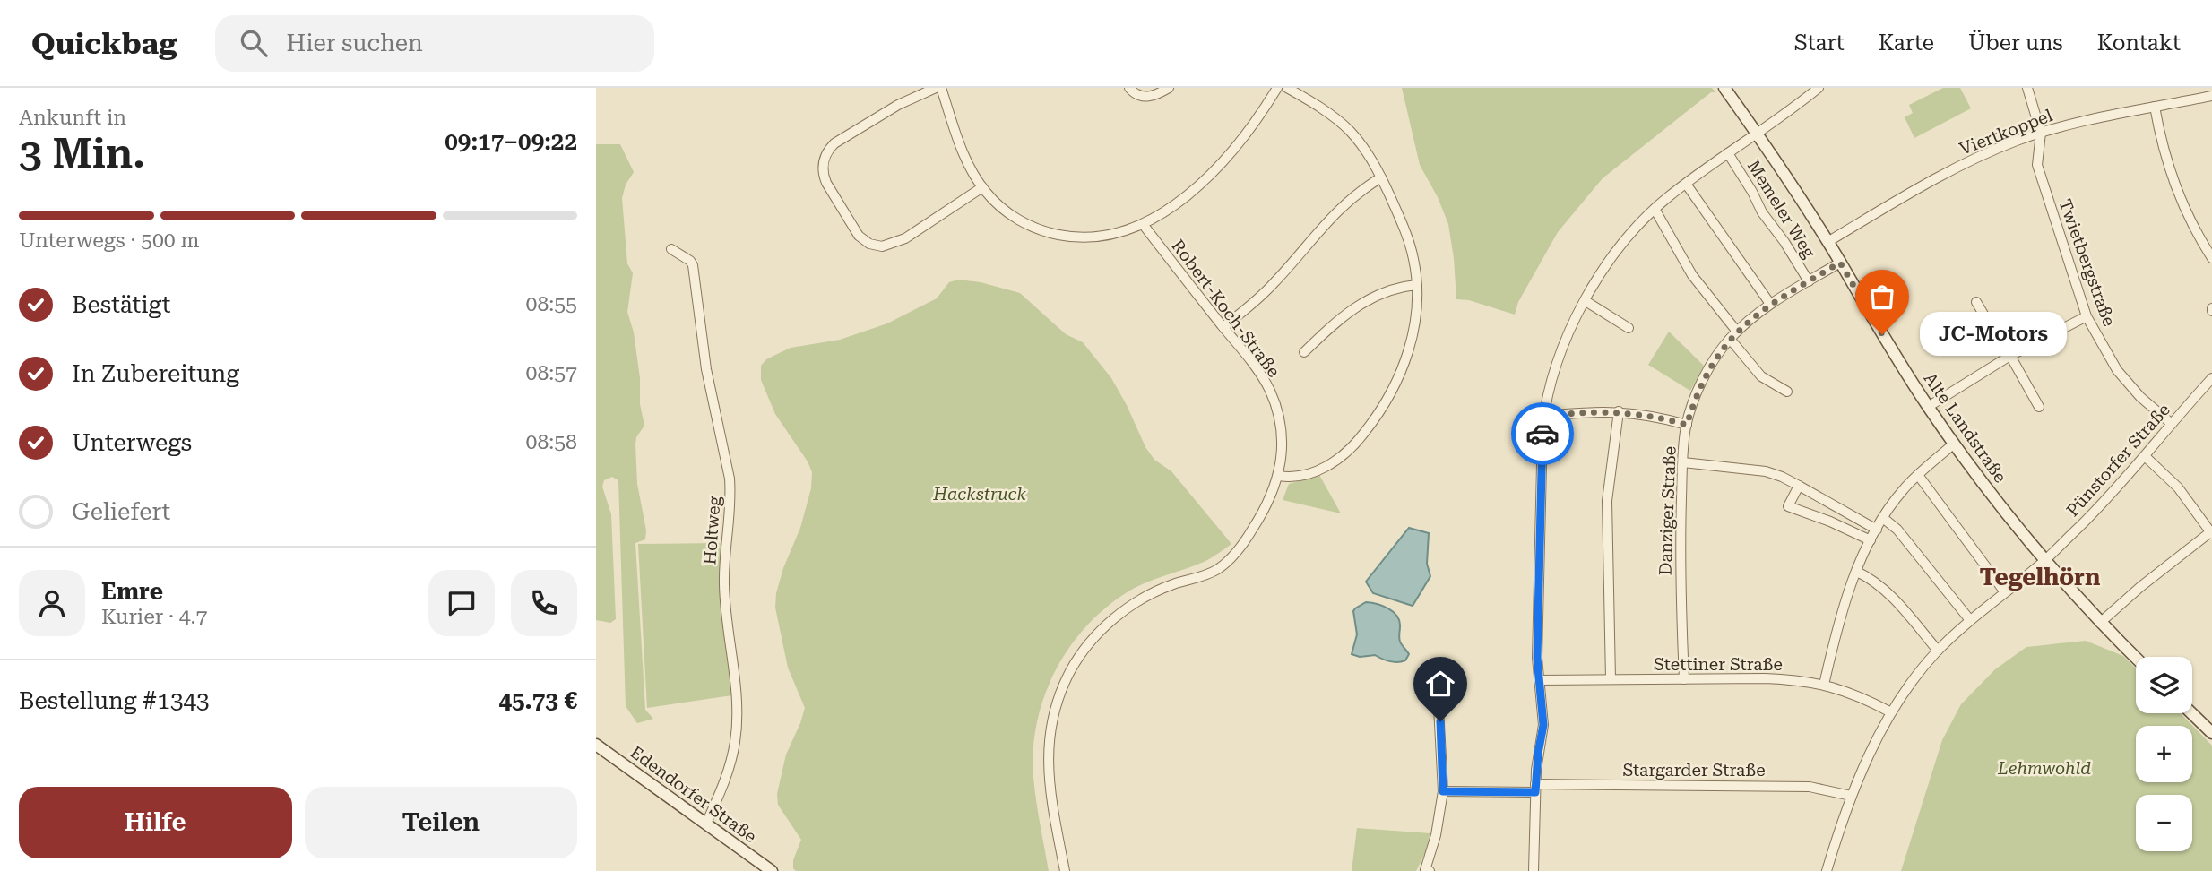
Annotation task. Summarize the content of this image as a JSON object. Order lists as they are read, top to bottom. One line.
{"streets":{"street":["Viertkoppel","Memeler Weg","Twietbergstraße","Robert-Koch-Straße","Alte Landstraße","Pünstorfer Straße","Danziger Straße","Holtweg","Stettiner Straße","Stargarder Straße","Edendorfer Straße"]},"crossings":[["Viertkoppel","Twietbergstraße"],["Viertkoppel","Alte Landstraße"],["Memeler Weg","Danziger Straße"],["Twietbergstraße","Pünstorfer Straße"],["Alte Landstraße","Pünstorfer Straße"],["Alte Landstraße","Danziger Straße"],["Pünstorfer Straße","Stettiner Straße"],["Pünstorfer Straße","Stargarder Straße"],["Danziger Straße","Stettiner Straße"],["Holtweg","Edendorfer Straße"]],"districts":["Tegelhörn"],"parks":["Hackstruck","Lehmwohld"],"places":["JC-Motors"],"page":{"header":"Quickbag","search":"Hier suchen","nav":["Start","Karte","Über uns","Kontakt"],"heading":["3 Min.","Ankunft in","09:17–09:22"],"panel":["Emre","Kurier · 4.7","Bestellung #1343","45.73 €"],"bar":"Unterwegs · 500 m","list":[["Bestätigt","08:55"],["In Zubereitung","08:57"],["Unterwegs","08:58"],"Geliefert"],"bubble":"JC-Motors","map_buttons":["+","−"],"buttons":["Hilfe","Teilen"]}}
